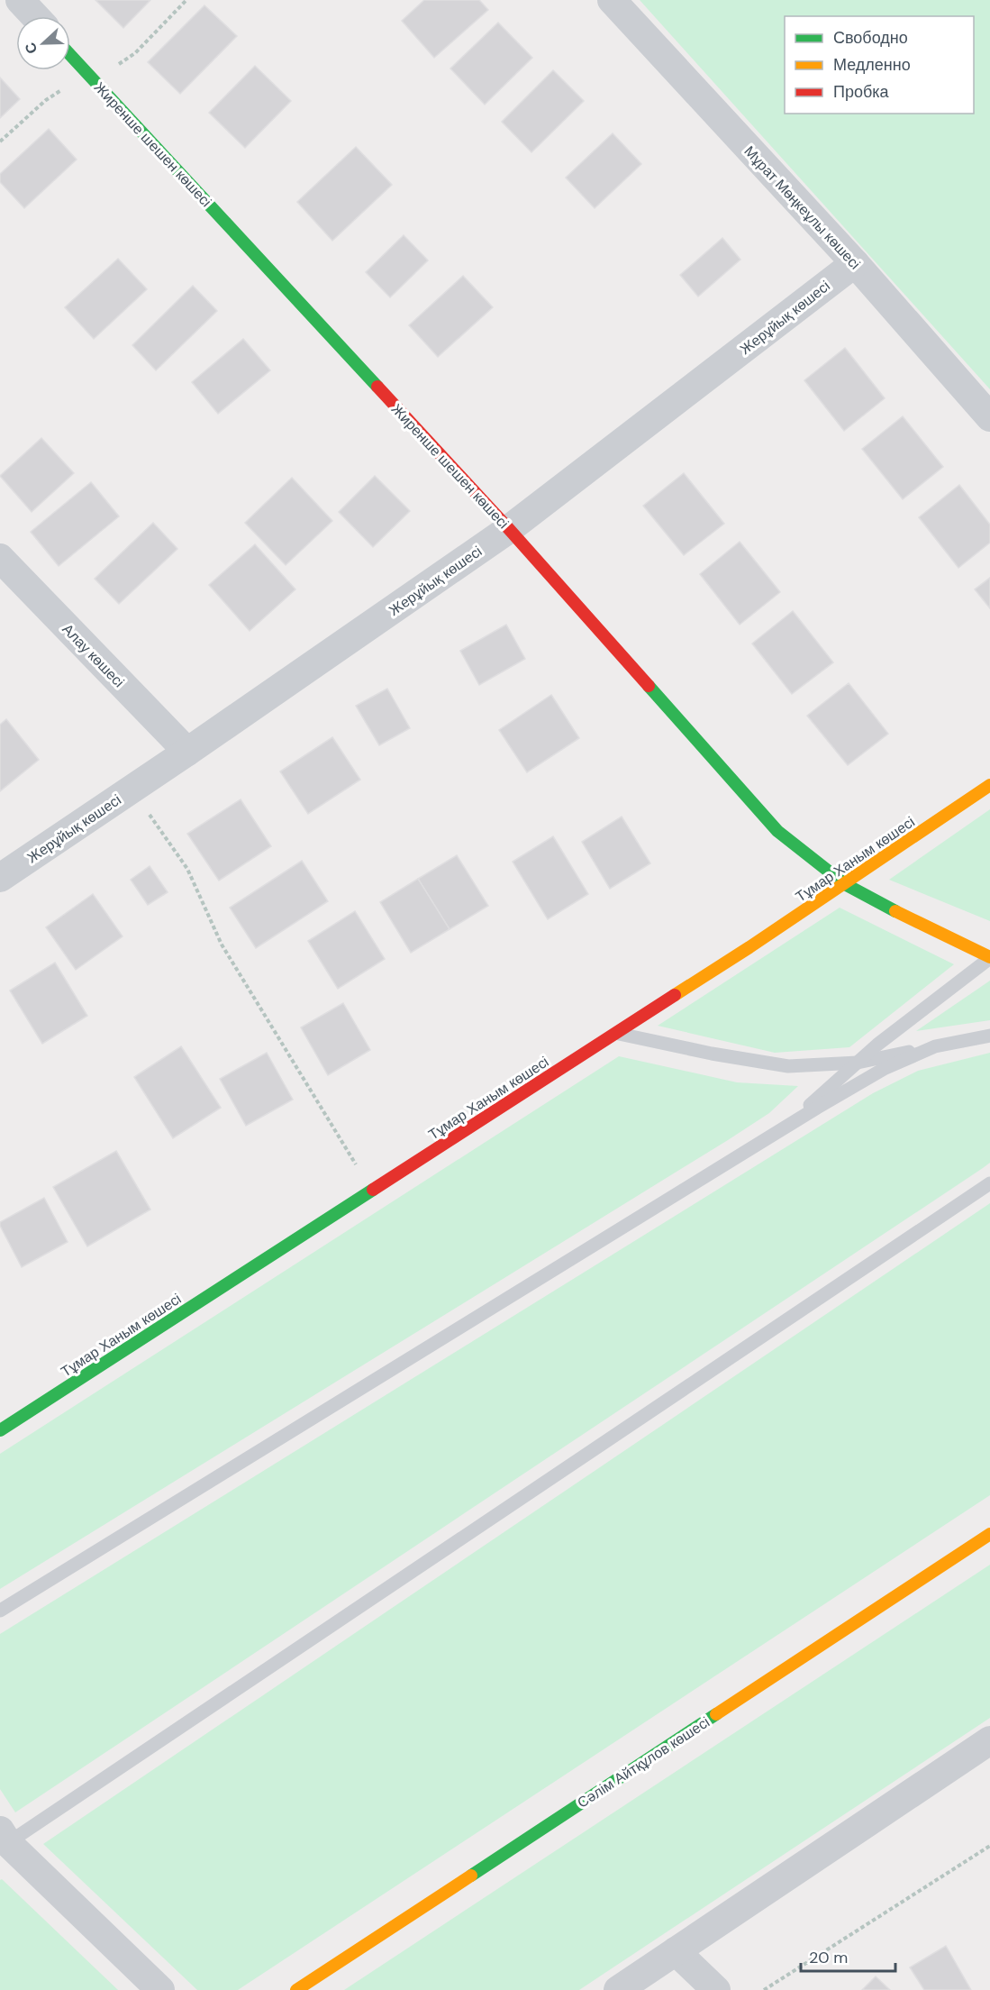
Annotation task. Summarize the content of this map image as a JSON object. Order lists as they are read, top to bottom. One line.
{"streets":{"main road":["Жиренше шешен көшесі","Тұмар Ханым көшесі","Сәлім Айтқұлов көшесі"],"street":["Мұрат Мөңкеұлы көшесі","Жерұйық көшесі","Алау көшесі"]},"crossings":[["Жиренше шешен көшесі","Жерұйық көшесі"],["Жиренше шешен көшесі","Тұмар Ханым көшесі"],["Мұрат Мөңкеұлы көшесі","Жерұйық көшесі"],["Жерұйық көшесі","Алау көшесі"]],"legend":["Свободно","Медленно","Пробка"],"scale_bar":"20 m","north":"left"}
